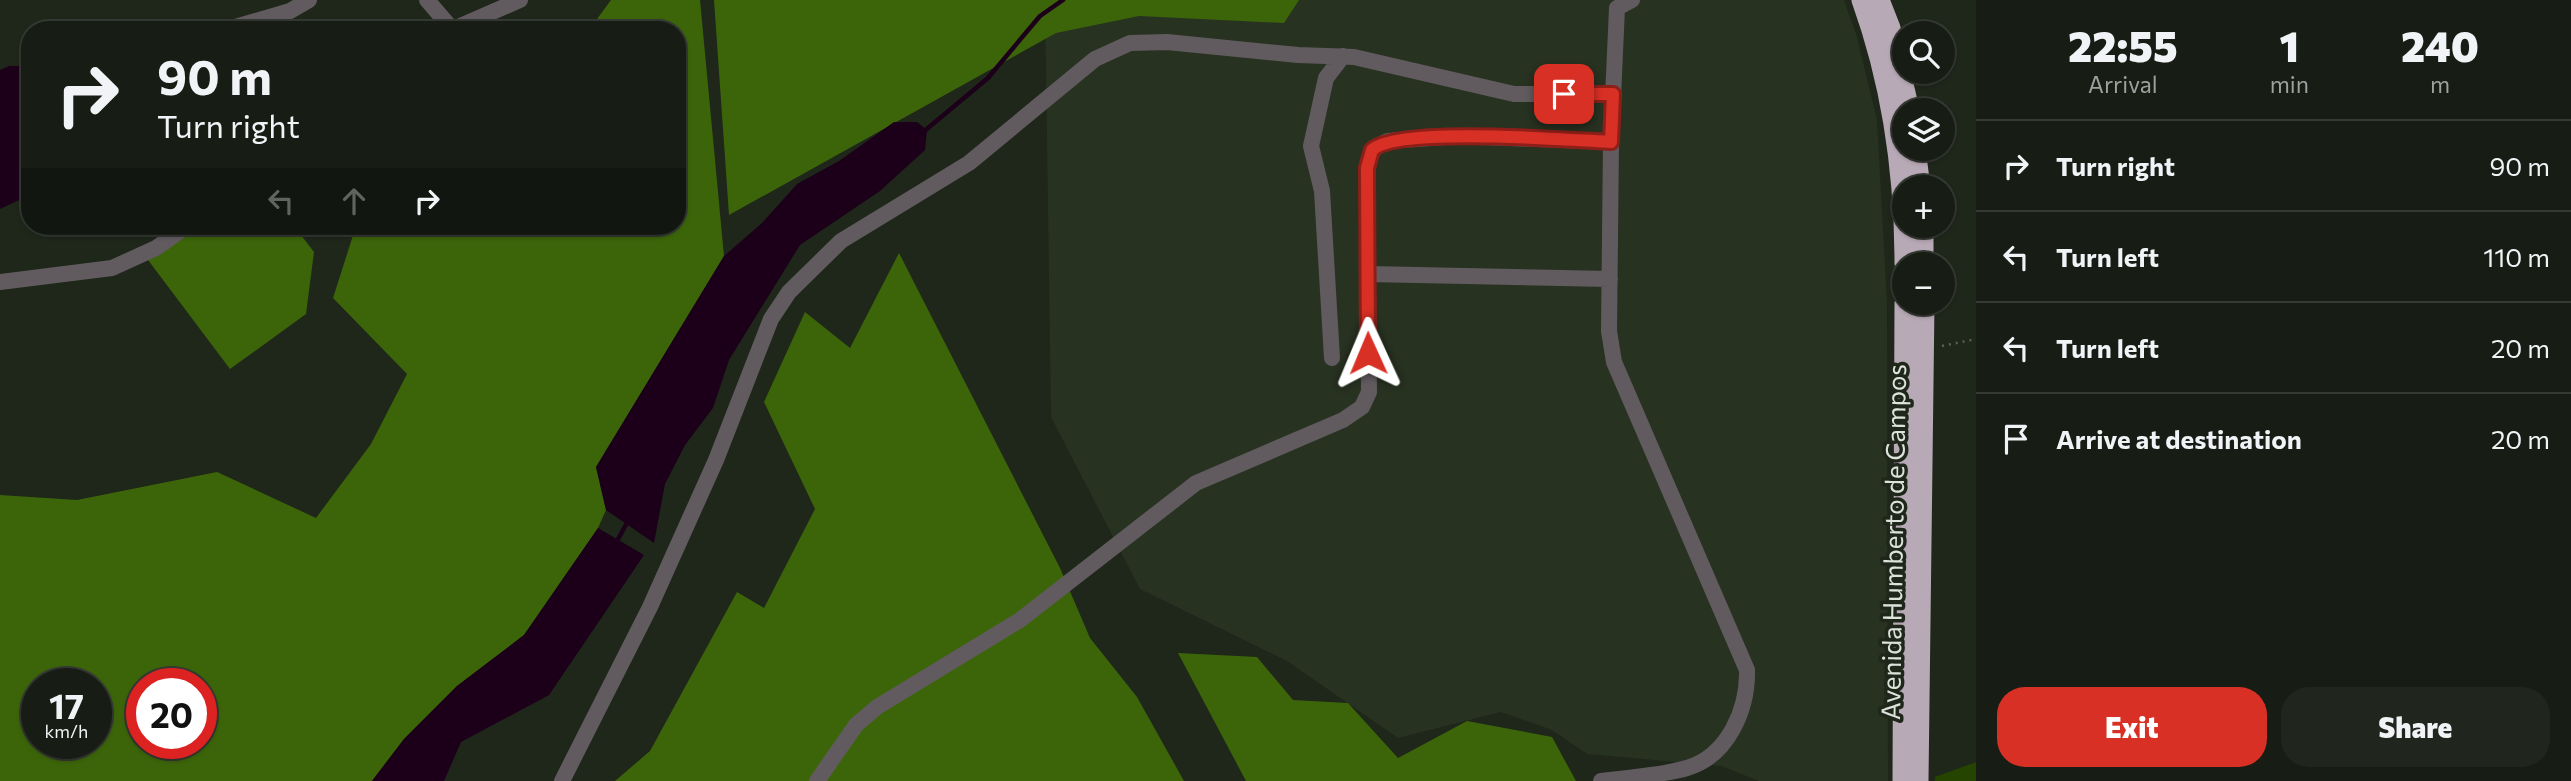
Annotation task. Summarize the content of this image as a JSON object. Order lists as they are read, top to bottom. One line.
{"streets":{"highway":["Avenida Humberto de Campos"]},"page":{"eta":["22:55","Arrival","1","min","240","m"],"map_buttons":["+","−"],"turn":["90 m","Turn right"],"list":[{"name":"Turn right","value":"90 m"},{"name":"Turn left","value":"110 m"},{"name":"Turn left","value":"20 m"},{"name":"Arrive at destination","value":"20 m"}],"speed":"17 km/h","limit":"20","buttons":["Exit","Share"]}}
